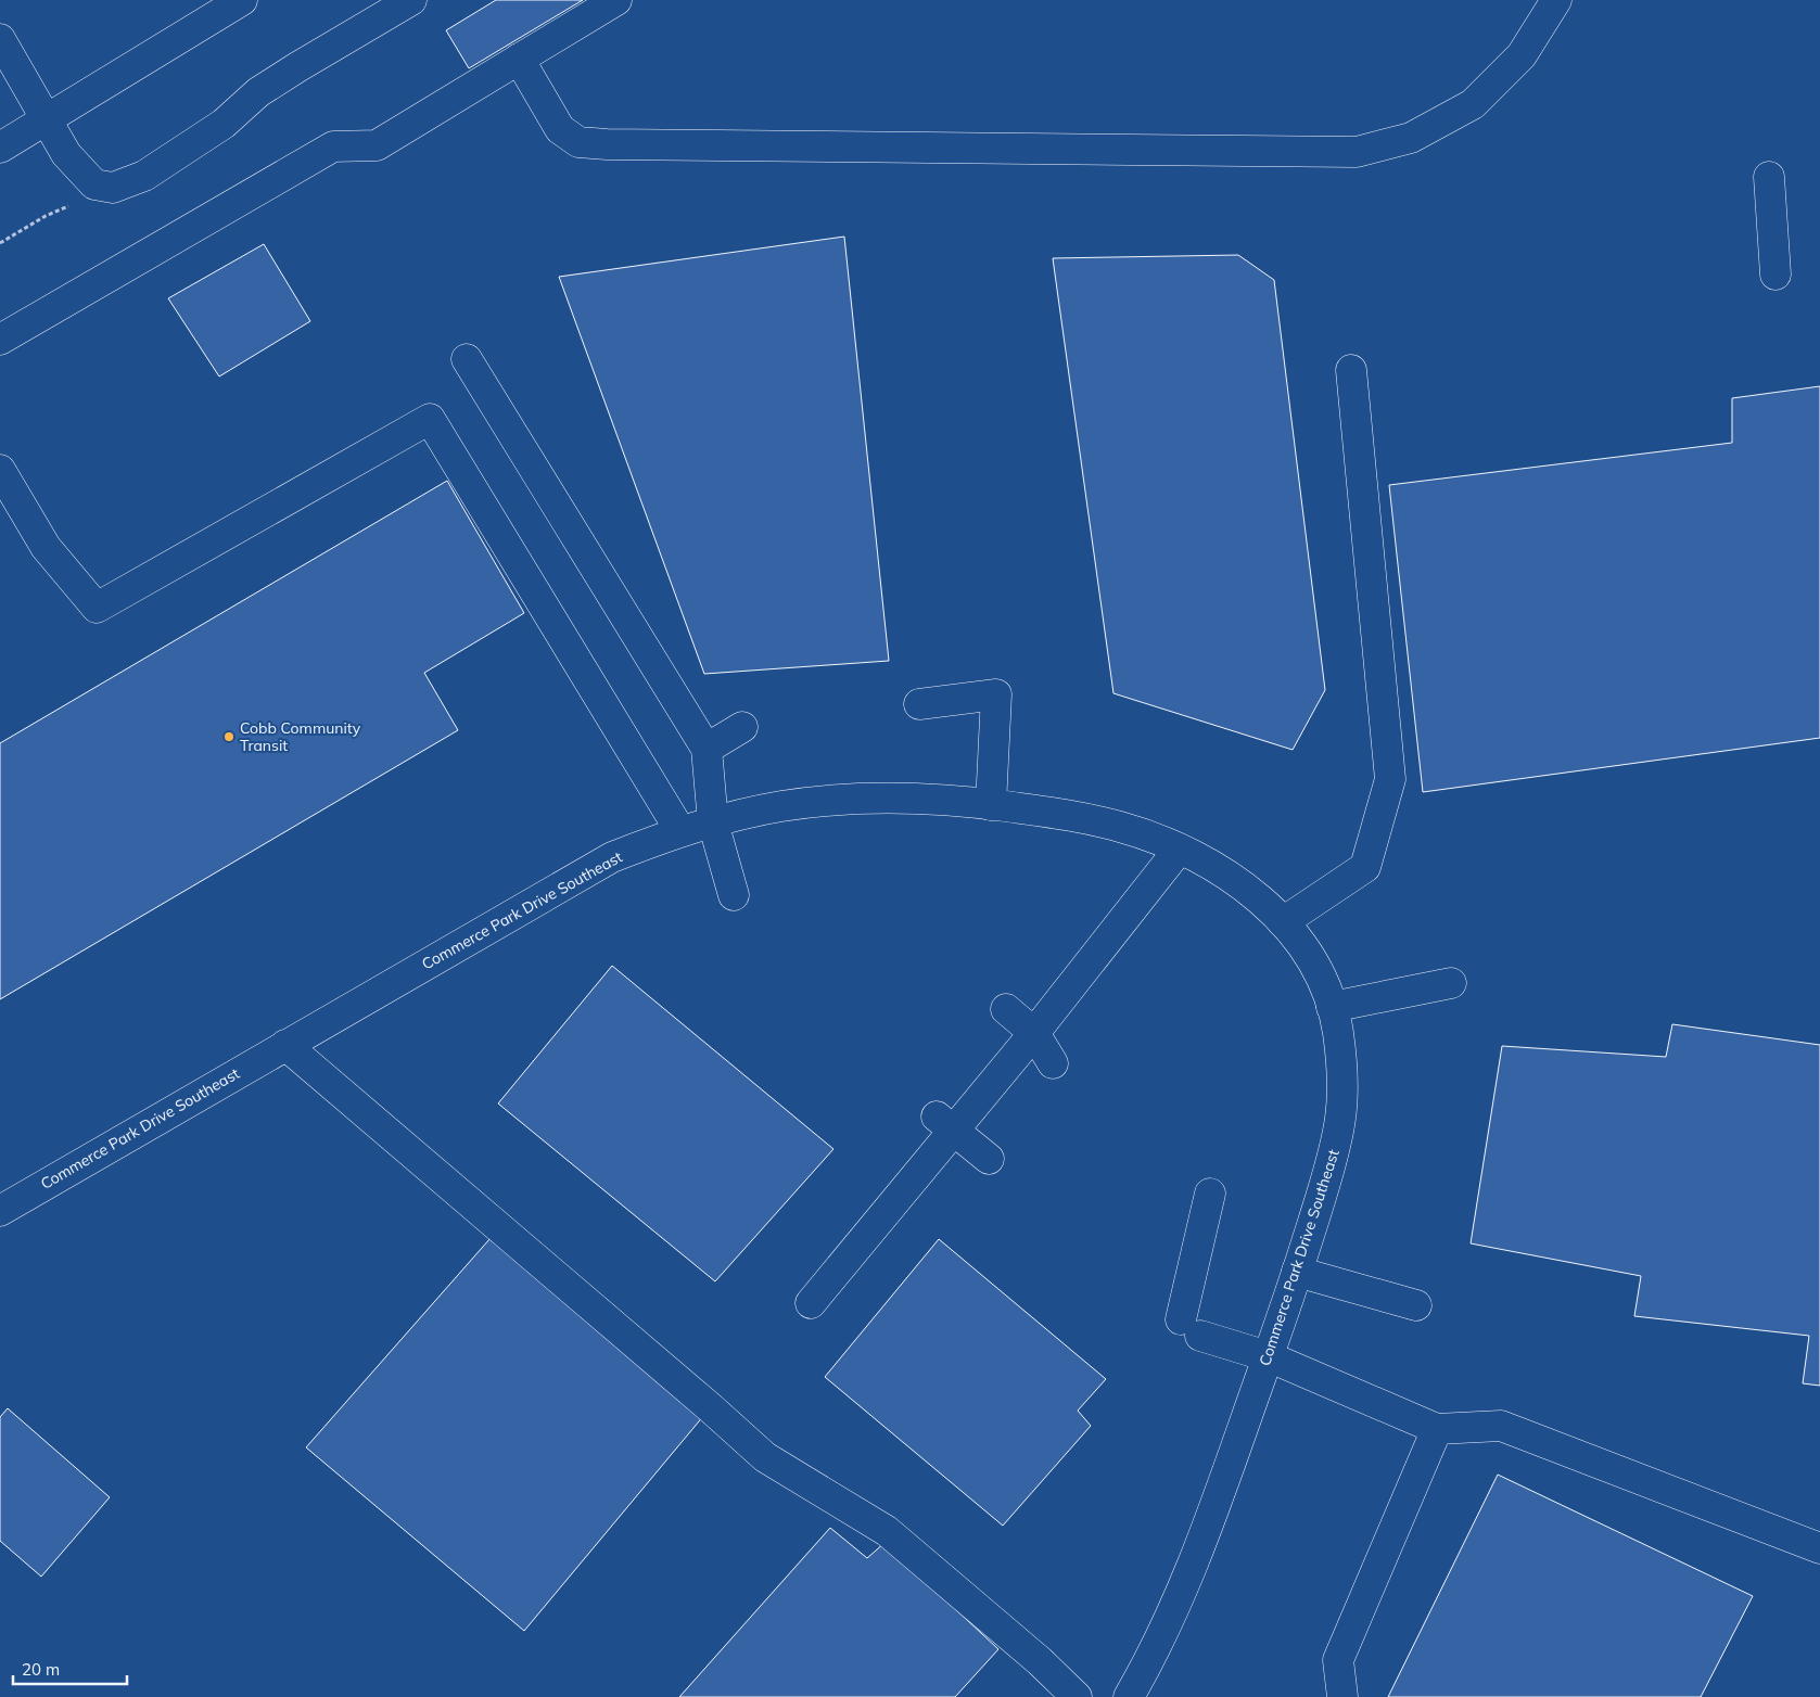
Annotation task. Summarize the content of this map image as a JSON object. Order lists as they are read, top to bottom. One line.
{"streets":{"main road":["Commerce Park Drive Southeast"]},"places":["Cobb Community Transit"],"scale_bar":"20 m"}
